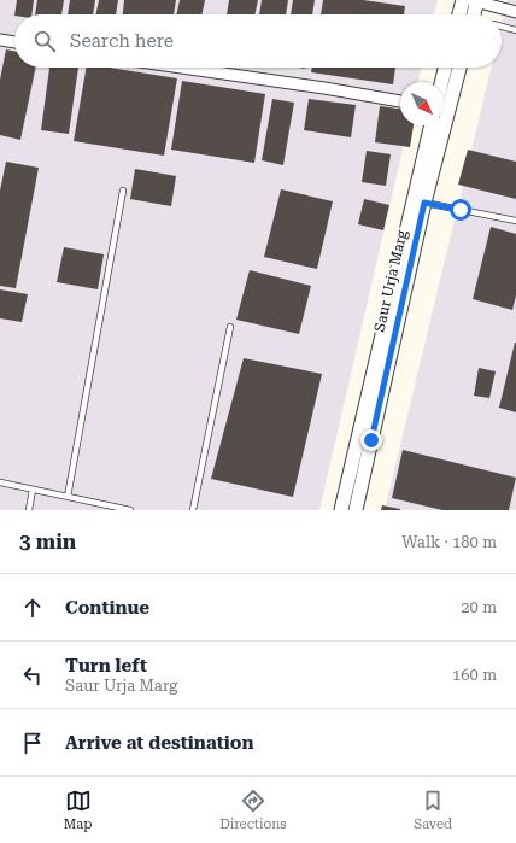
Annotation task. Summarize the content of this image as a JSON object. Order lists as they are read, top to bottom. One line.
{"streets":{"street":["Saur Urja Marg"]},"north":"bottom right","page":{"search":"Search here","heading":["3 min","Walk · 180 m"],"list":[["Continue","20 m"],["Turn left","Saur Urja Marg","160 m"],"Arrive at destination"],"nav":["Map","Directions","Saved"]}}
